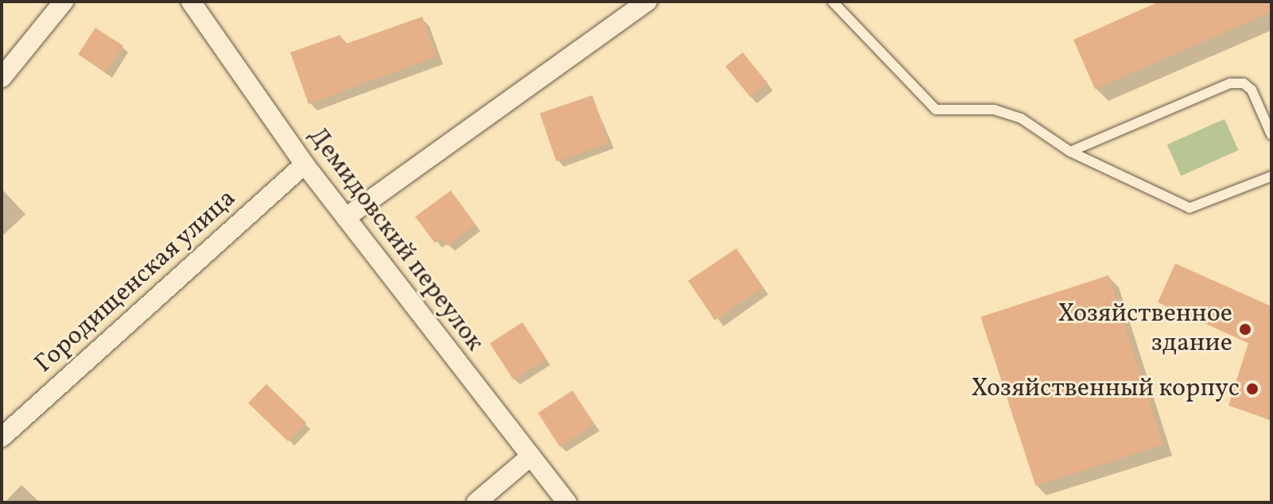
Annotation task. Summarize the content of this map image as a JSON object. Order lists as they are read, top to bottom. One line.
{"streets":{"street":["Демидовский переулок","Городищенская улица"]},"crossings":[["Демидовский переулок","Городищенская улица"]],"places":["Хозяйственное здание","Хозяйственный корпус"]}
